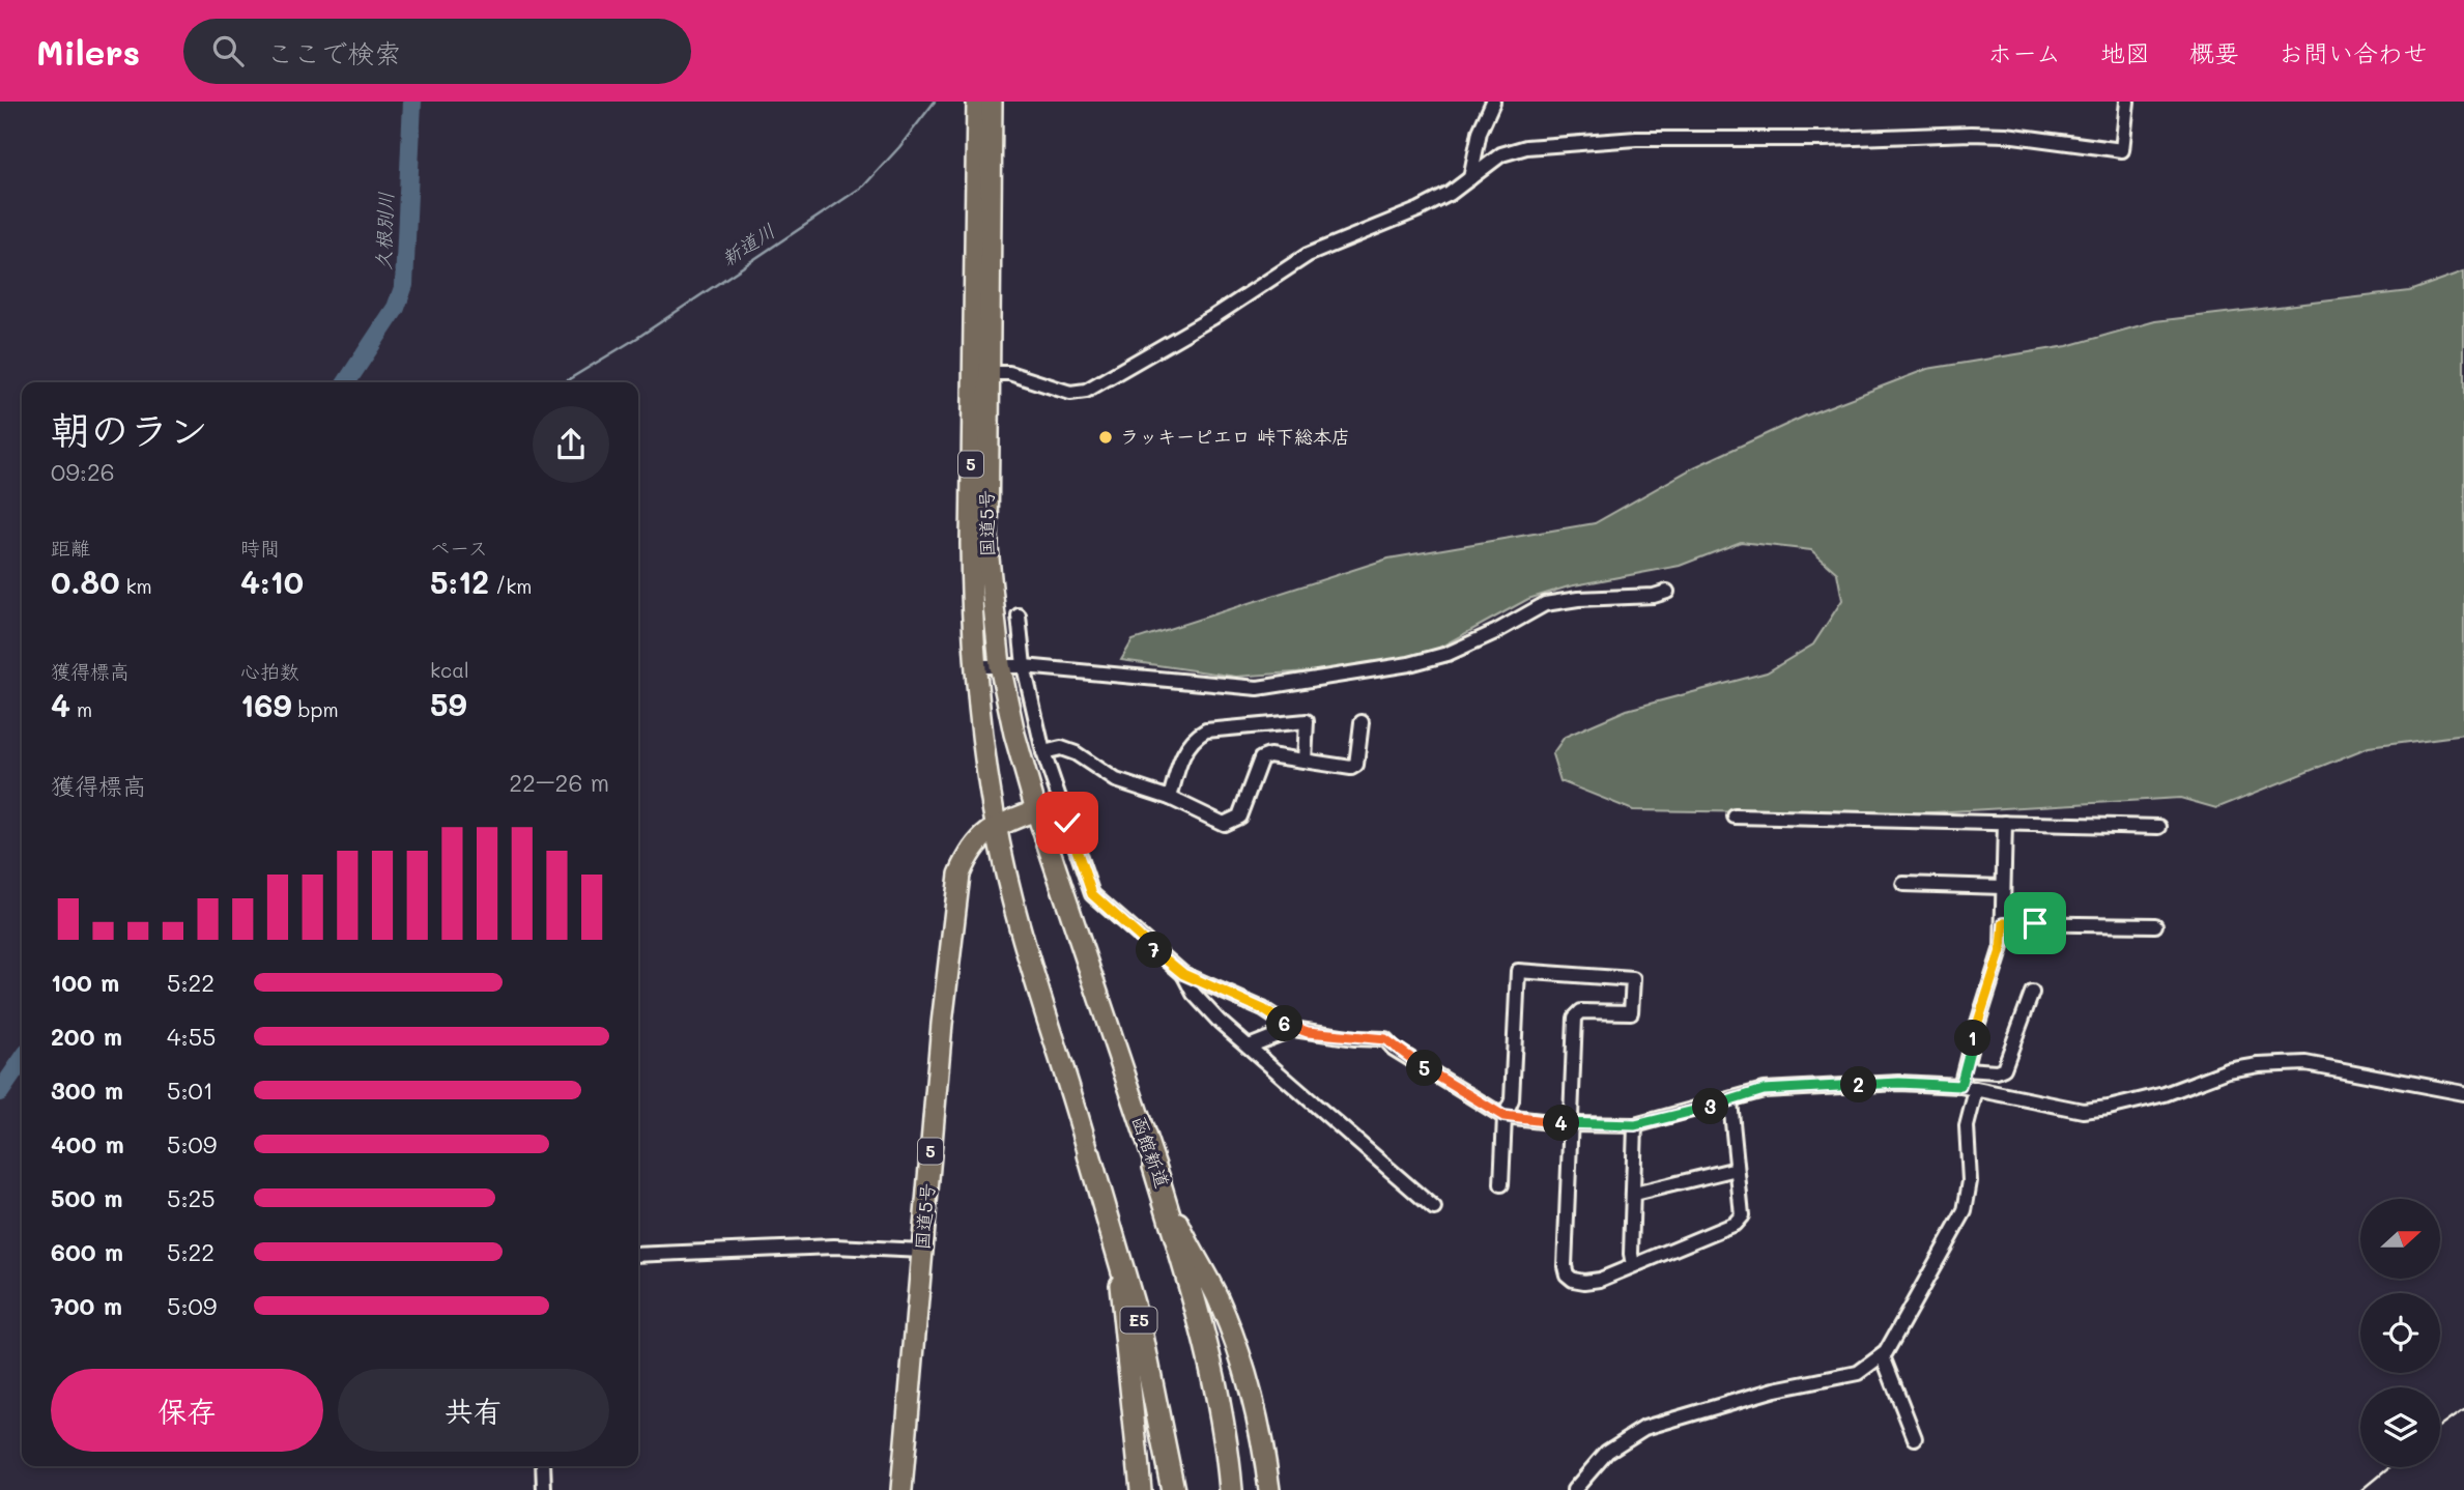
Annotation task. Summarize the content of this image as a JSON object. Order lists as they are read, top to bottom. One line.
{"streets":{"highway":["5","国道5号","函館新道","E5"]},"crossings":[["5","国道5号"],["5","E5"],["国道5号","函館新道"]],"water":["久根別川","新道川"],"places":["ラッキーピエロ 峠下総本店"],"north":"right","page":{"header":"Milers","search":"ここで検索","nav":["ホーム","地図","概要","お問い合わせ"],"heading":["朝のラン","09:26"],"stats":[["距離","0.80 km"],["時間","4:10"],["ペース","5:12 /km"],["獲得標高","4 m"],["心拍数","169 bpm"],["kcal","59"]],"chart":["獲得標高","22–26 m"],"pins":["7","6","1","5","2","3","4"],"list":[{"name":"100 m","note":"5:22"},{"name":"200 m","note":"4:55"},{"name":"300 m","note":"5:01"},{"name":"400 m","note":"5:09"},{"name":"500 m","note":"5:25"},{"name":"600 m","note":"5:22"},{"name":"700 m","note":"5:09"}],"buttons":["保存","共有"]}}
